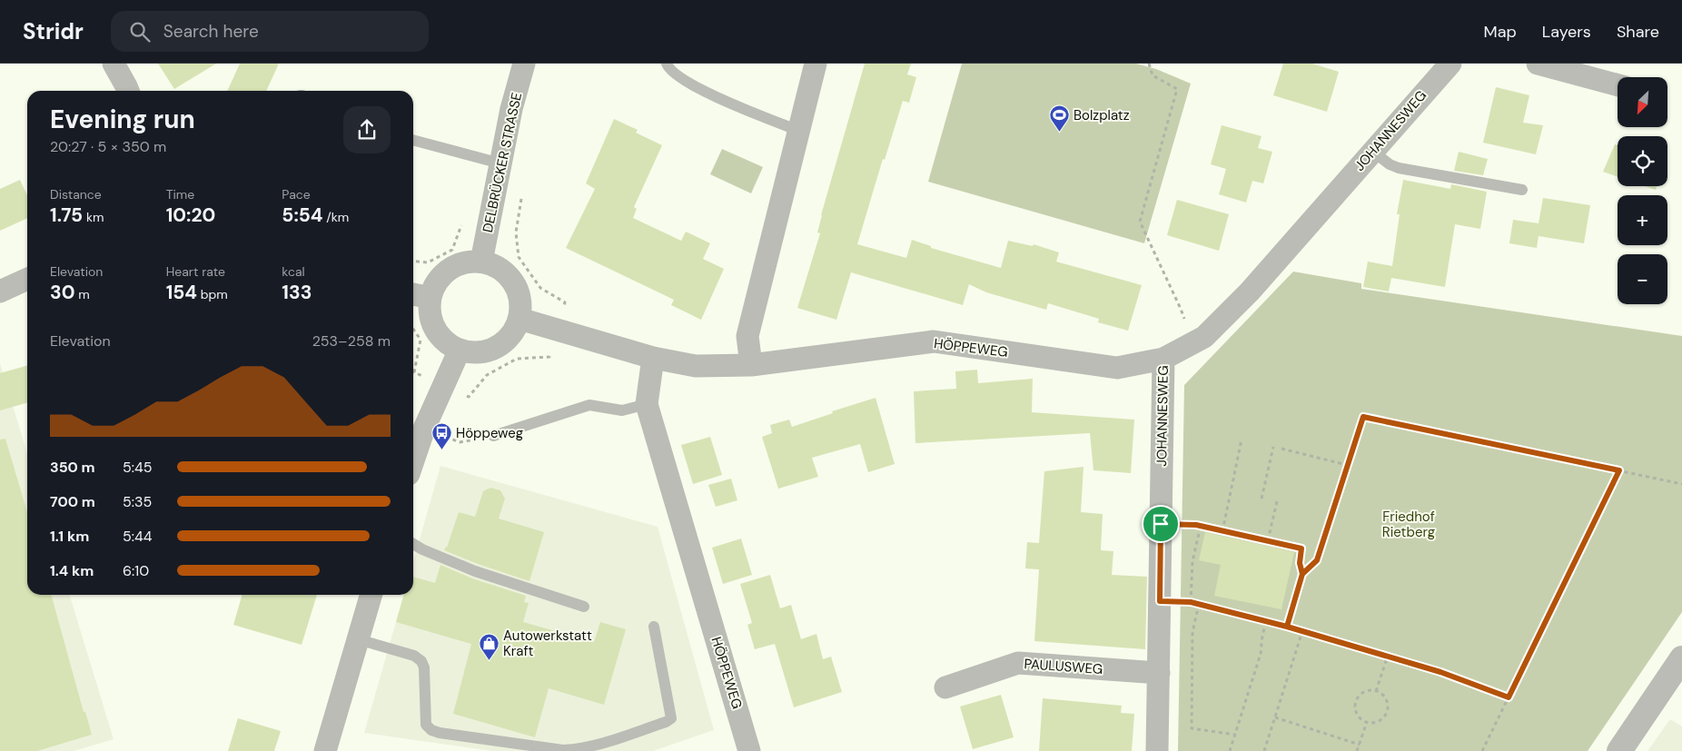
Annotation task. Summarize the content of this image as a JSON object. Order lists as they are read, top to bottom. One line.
{"streets":{"street":["JOHANNESWEG","DELBRÜCKER STRASSE","HÖPPEWEG","PAULUSWEG"]},"crossings":[["JOHANNESWEG","HÖPPEWEG"],["JOHANNESWEG","PAULUSWEG"],["DELBRÜCKER STRASSE","HÖPPEWEG"]],"parks":["Friedhof Rietberg"],"places":{"sports":["Bolzplatz"],"bus stop":["Höppeweg"],"shop":["Autowerkstatt Kraft"]},"north":"bottom left","page":{"header":"Stridr","search":"Search here","nav":["Map","Layers","Share"],"map_buttons":["+","−"],"heading":["Evening run","20:27 · 5 × 350 m"],"stats":[["Distance","1.75 km"],["Time","10:20"],["Pace","5:54 /km"],["Elevation","30 m"],["Heart rate","154 bpm"],["kcal","133"]],"chart":["Elevation","253–258 m"],"list":[{"name":"350 m","note":"5:45"},{"name":"700 m","note":"5:35"},{"name":"1.1 km","note":"5:44"},{"name":"1.4 km","note":"6:10"}]}}
